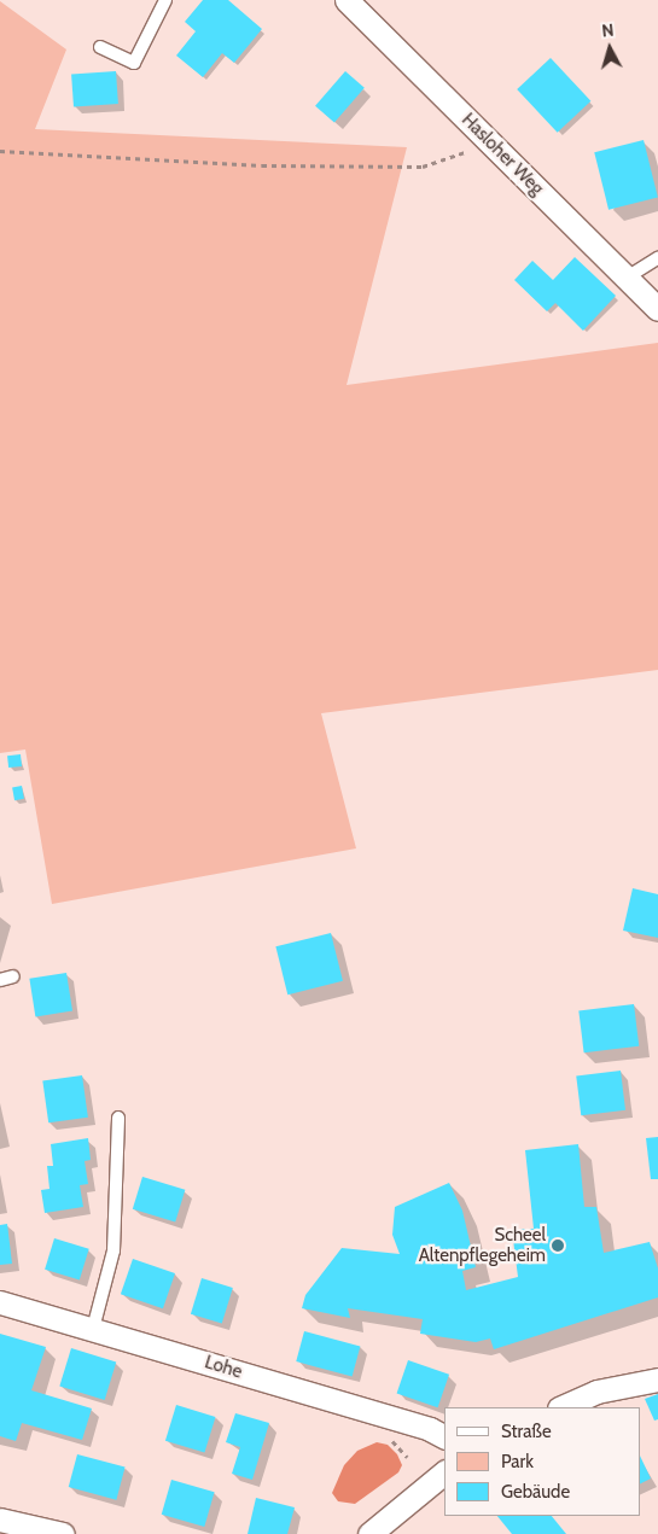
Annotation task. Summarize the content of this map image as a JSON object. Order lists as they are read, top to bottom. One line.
{"streets":{"street":["Hasloher Weg","Lohe"]},"places":["Scheel Altenpflegeheim"],"legend":["Straße","Park","Gebäude"],"north":"top"}
